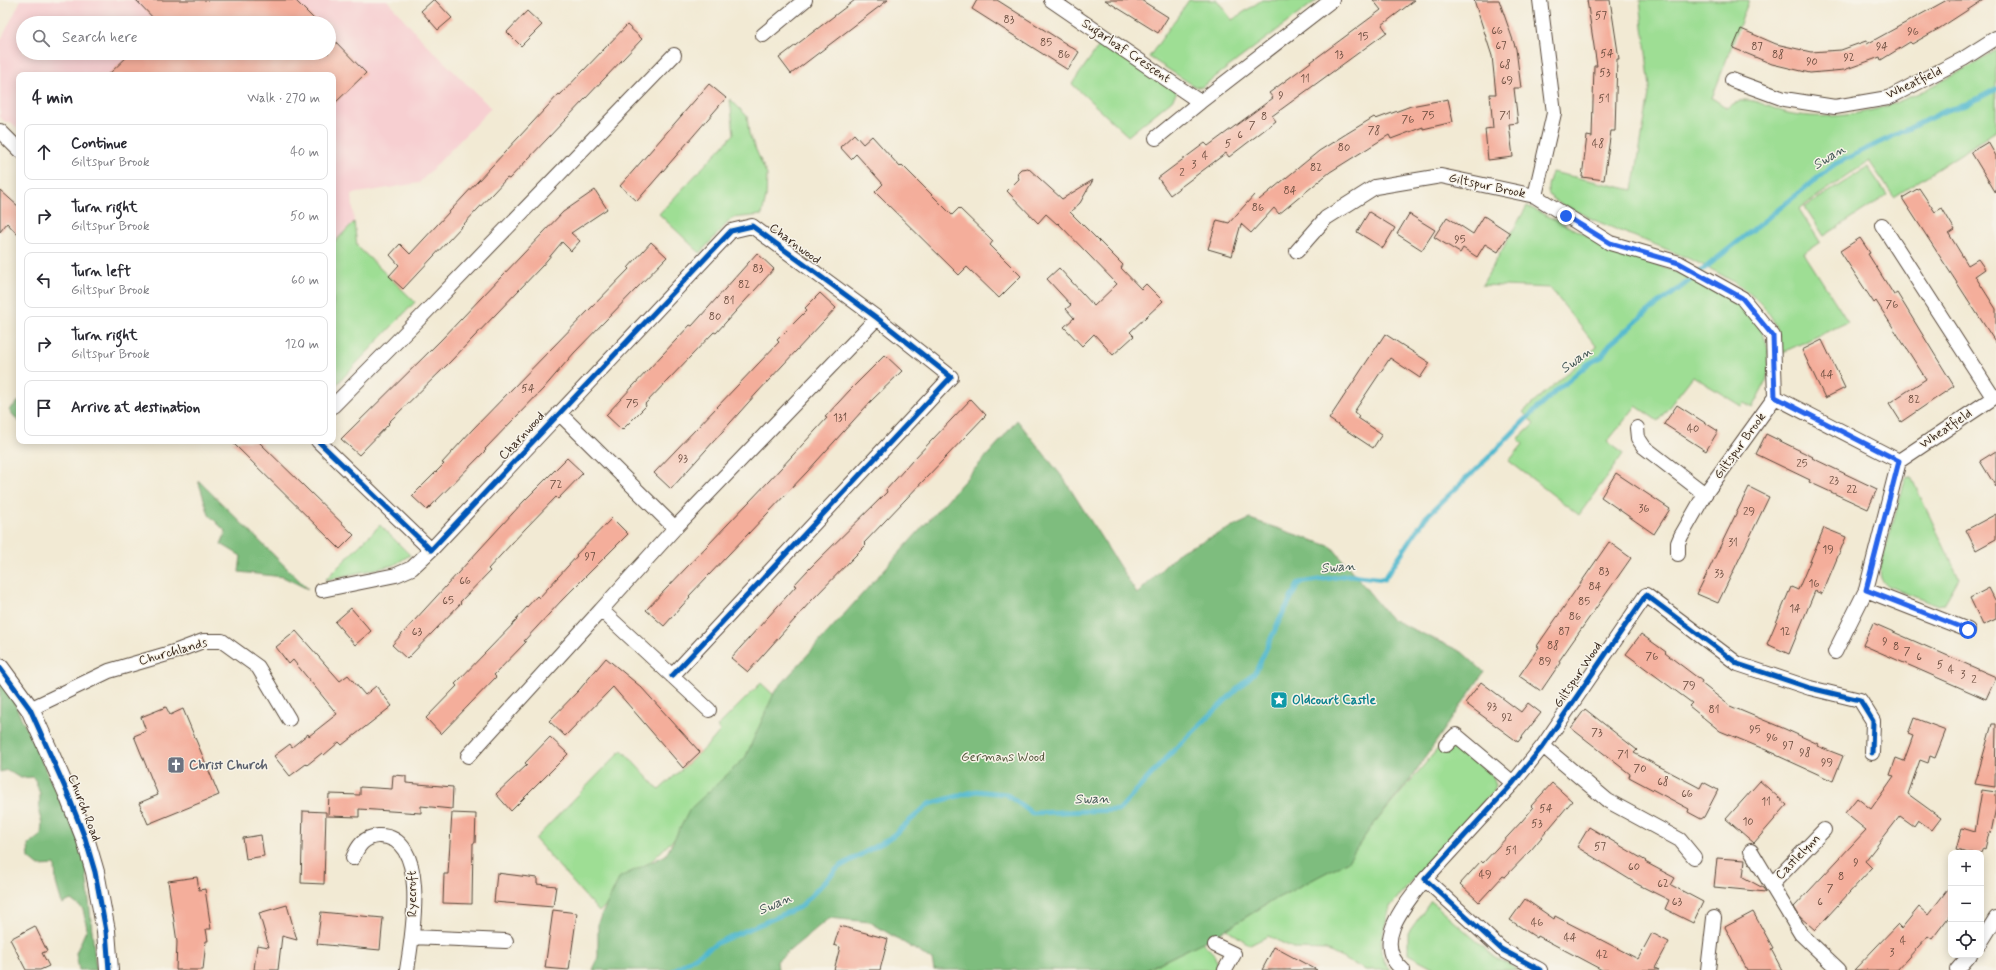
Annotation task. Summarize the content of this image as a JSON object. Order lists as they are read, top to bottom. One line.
{"streets":{"street":["Sugarloaf Crescent","Wheatfield","Giltspur Brook","Charnwood","Churchlands","Giltspur Wood","Church Road","Castlelynn","Ryecroft"]},"crossings":[["Churchlands","Church Road"]],"water":["Swan"],"parks":["Germans Wood"],"places":{"place":["Oldcourt Castle"],"church":["Christ Church"]},"house_numbers":["57","83","66","96","15","85","67","87","94","54","86","13","88","92","90","68","53","11","69","9","51","75","71","8","76","7","78","6","5","48","80","4","3","82","2","84","86","95","83","82","81","76","80","44","54","82","75","131","40","93","25","23","72","22","36","29","31","19","97","83","33","66","16","84","65","85","14","86","63","87","12","9","88","8","7","76","6","89","5","4","3","2","79","93","81","92","95","73","96","97","98","71","99","70","68","66","11","54","10","53","57","51","9","60","49","8","62","7","63","6","46","44","4","3","42"],"page":{"search":"Search here","heading":["4 min","Walk · 270 m"],"list":[["Continue","Giltspur Brook","40 m"],["Turn right","Giltspur Brook","50 m"],["Turn left","Giltspur Brook","60 m"],["Turn right","Giltspur Brook","120 m"],"Arrive at destination"],"map_buttons":["+","−"]}}
